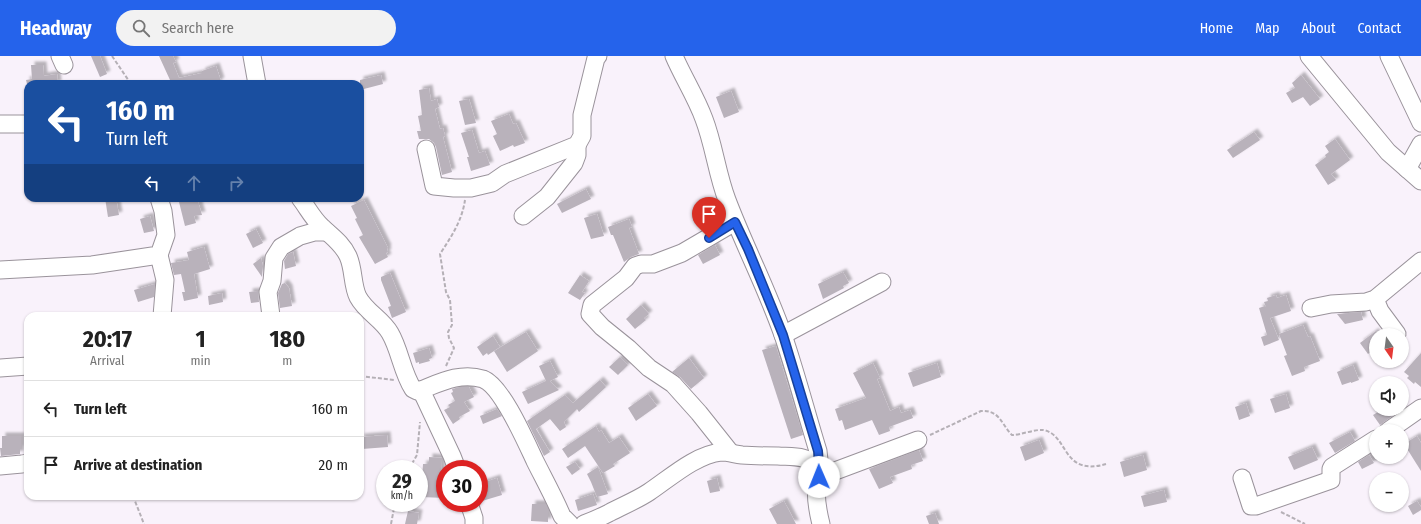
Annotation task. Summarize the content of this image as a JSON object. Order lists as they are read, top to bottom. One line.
{"north":"bottom","page":{"header":"Headway","search":"Search here","nav":["Home","Map","About","Contact"],"turn":["160 m","Turn left"],"eta":["20:17","Arrival","1","min","180","m"],"map_buttons":["+","−"],"list":[{"name":"Turn left","value":"160 m"},{"name":"Arrive at destination","value":"20 m"}],"speed":"29 km/h","limit":"30"}}
